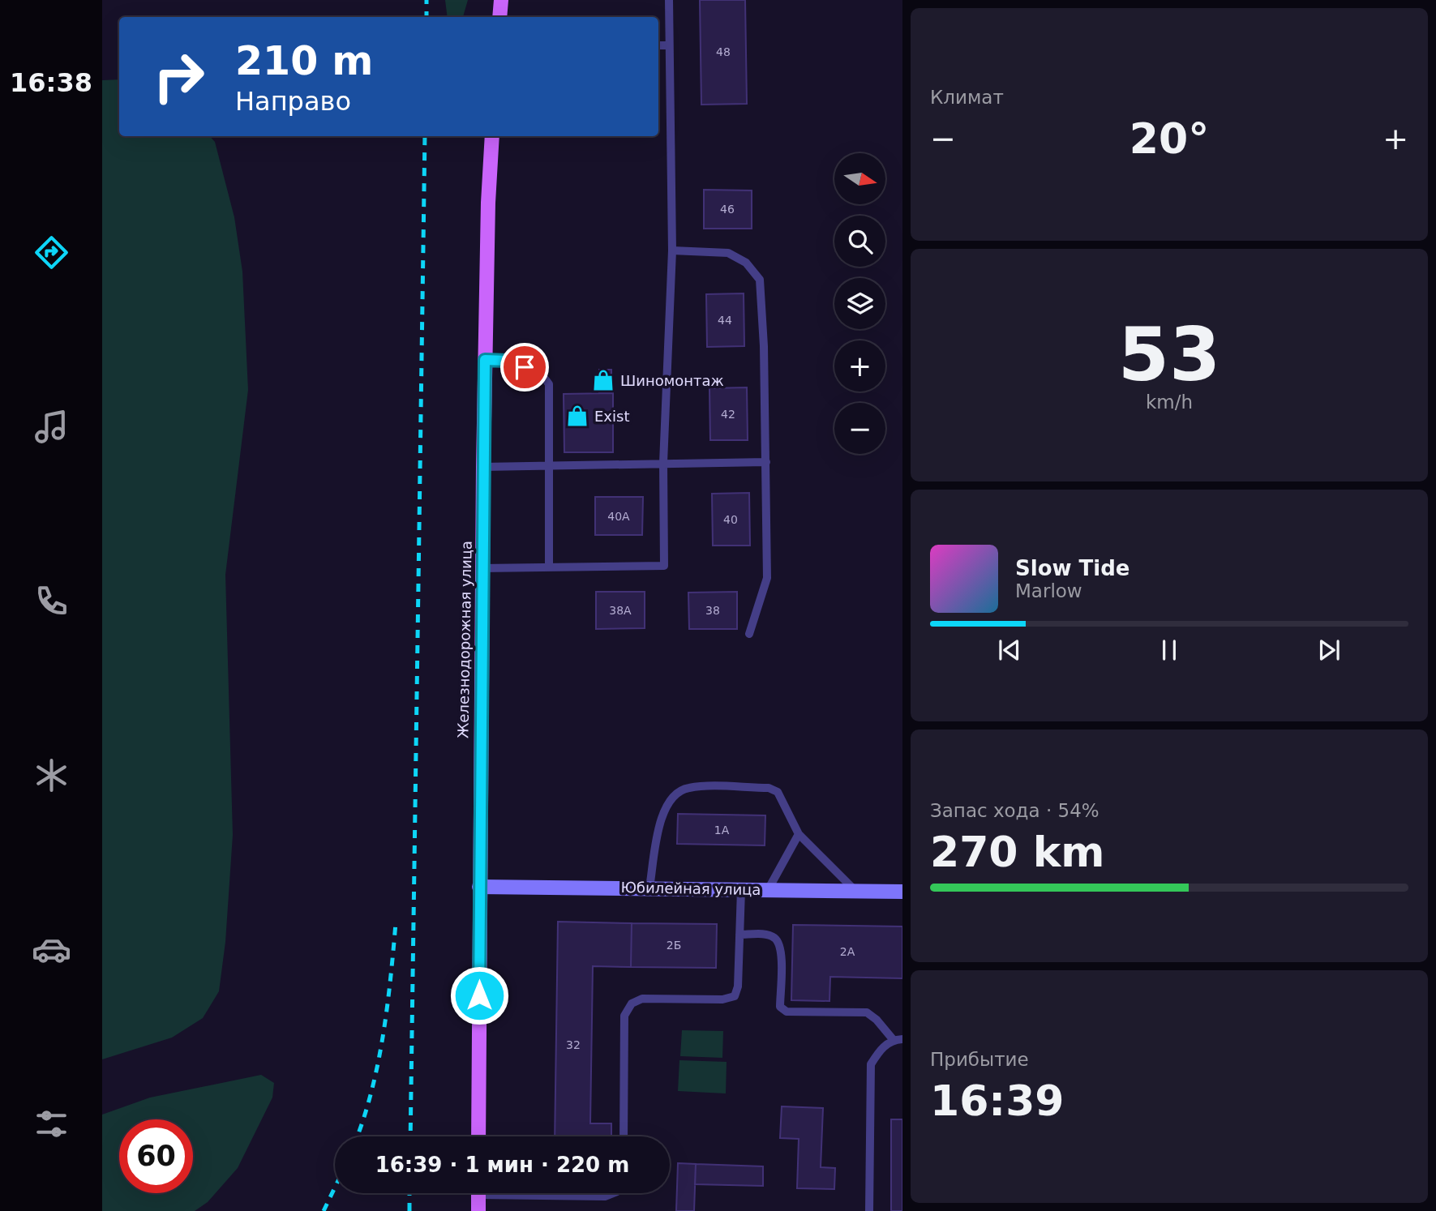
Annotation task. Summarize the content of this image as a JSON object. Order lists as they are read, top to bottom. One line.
{"streets":{"main road":["Железнодорожная улица"],"street":["Юбилейная улица"]},"crossings":[["Железнодорожная улица","Юбилейная улица"]],"places":{"shop":["Шиномонтаж","Exist"]},"house_numbers":["48","46","44","42","40А","40","38А","38","1А","2Б","2А","32"],"north":"right","page":{"tabs":"16:38","tile":["Климат",["53","km/h"],["Запас хода · 54%","270 km"],["Прибытие","16:39"]],"turn":["210 m","Направо"],"heat":["−","20°","+"],"map_buttons":["+","−"],"song":["Slow Tide","Marlow"],"limit":"60","trip":"16:39 · 1 мин · 220 m"}}
